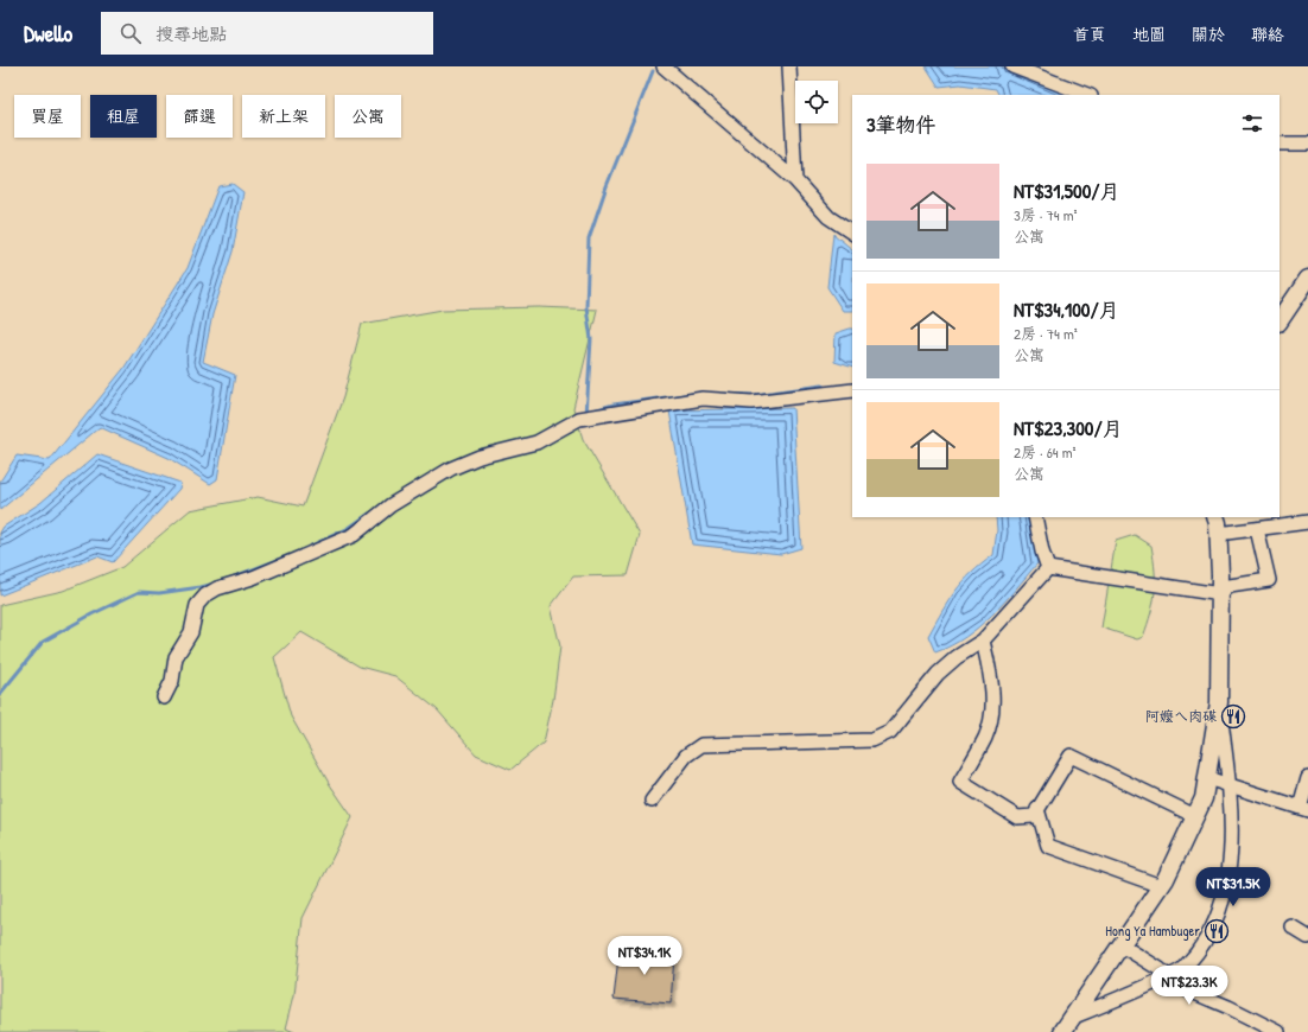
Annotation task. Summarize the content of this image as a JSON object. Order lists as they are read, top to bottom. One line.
{"places":{"restaurant":["阿嬤ㄟ肉碟","Hong Ya Hambuger"]},"page":{"header":"Dwello","search":"搜尋地點","nav":["首頁","地圖","關於","聯絡"],"chip":["買屋","租屋","篩選","新上架","公寓"],"heading":"3筆物件","list":[{"name":"NT$31,500/月","note":"3房 · 74 m² · 公寓"},{"name":"NT$34,100/月","note":"2房 · 74 m² · 公寓"},{"name":"NT$23,300/月","note":"2房 · 64 m² · 公寓"}],"price":["NT$31.5K","NT$34.1K","NT$23.3K"]}}
